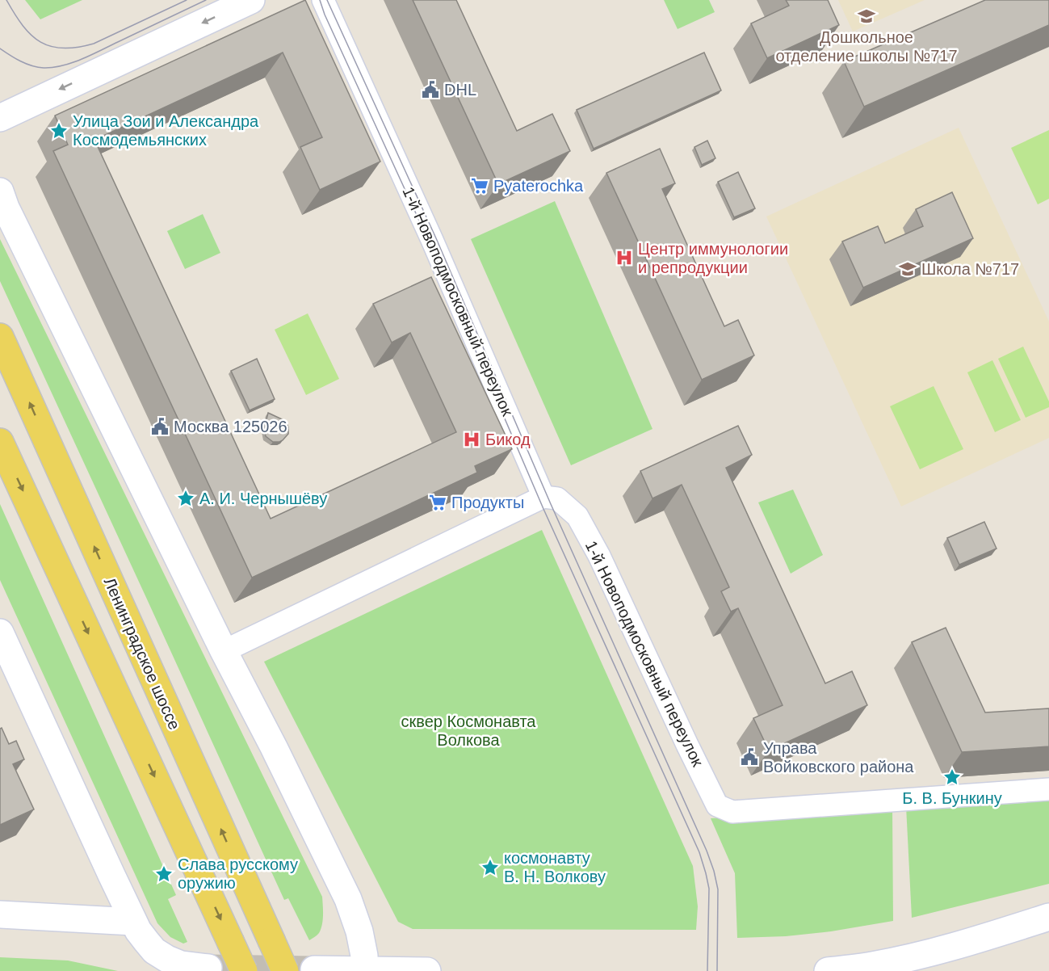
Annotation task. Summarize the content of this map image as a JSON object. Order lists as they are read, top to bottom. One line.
{"streets":{"main road":["Ленинградское шоссе"],"street":["1-й Новоподмосковный переулок"]},"parks":["сквер Космонавта Волкова"],"places":{"school or university":["Дошкольное отделение школы №717","Школа №717"],"public building":["DHL","Москва 125026","Управа Войковского района"],"place":["Улица Зои и Александра Космодемьянских","А. И. Чернышёву","Б. В. Бункину","космонавту В. Н. Волкову","Слава русскому оружию"],"supermarket":["Pyaterochka","Продукты"],"hospital":["Центр иммунологии и репродукции","Бикод"]}}
